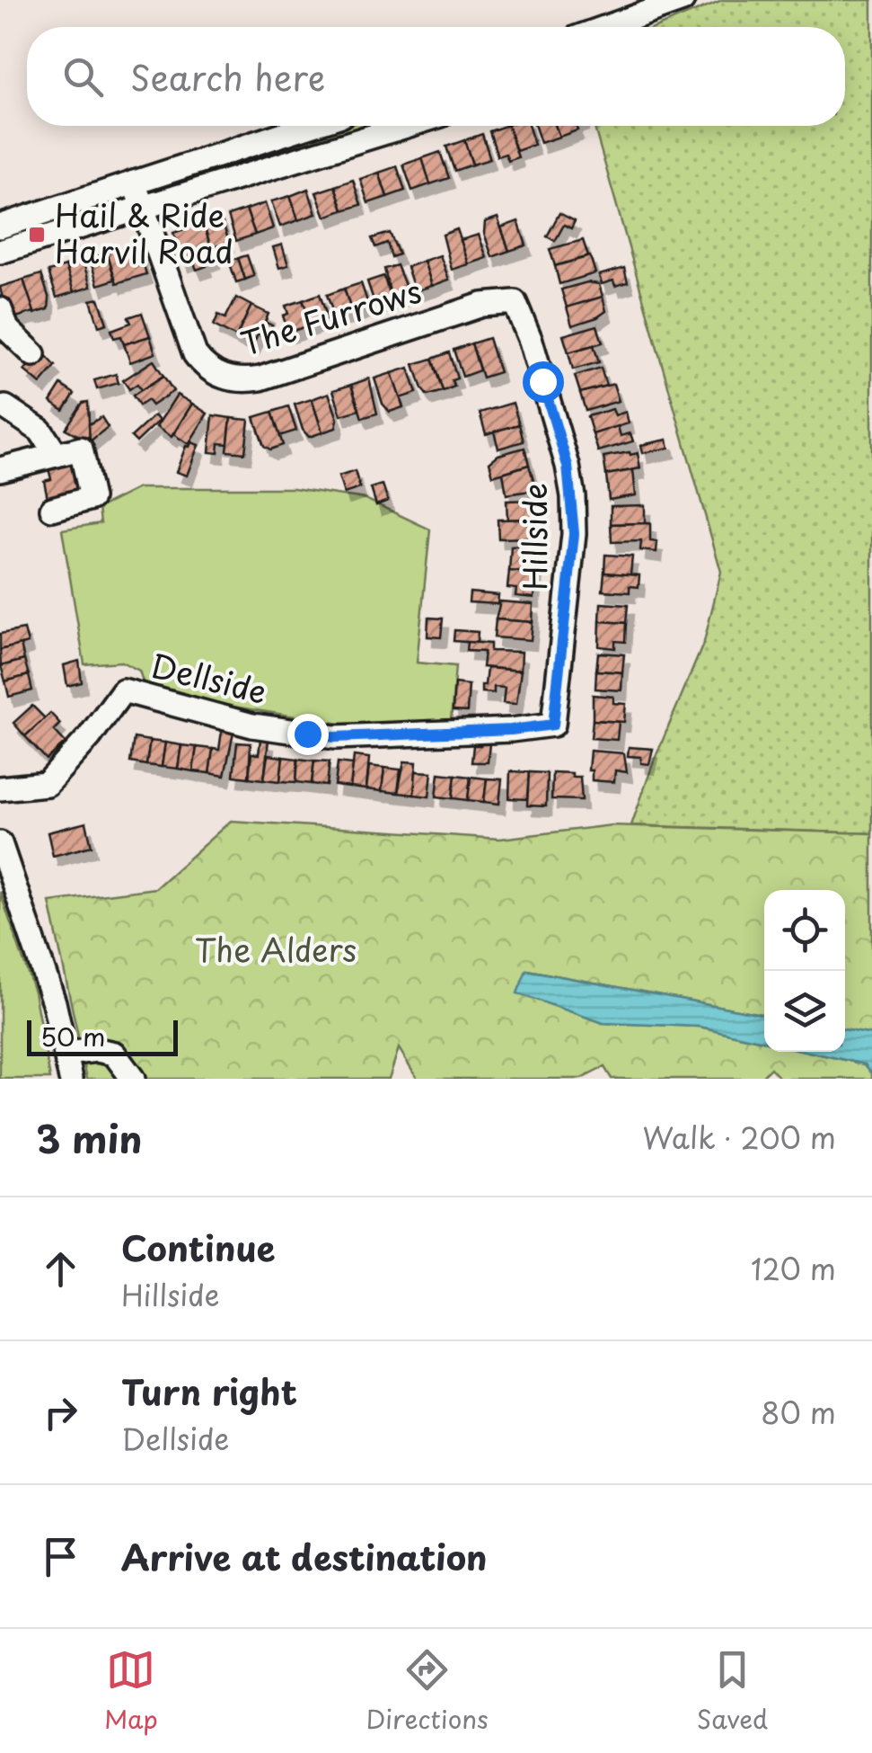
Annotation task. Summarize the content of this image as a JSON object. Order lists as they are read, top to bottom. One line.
{"streets":{"street":["The Furrows","Hillside","Dellside"]},"crossings":[["The Furrows","Hillside"],["Hillside","Dellside"]],"parks":["The Alders"],"places":{"transit":["Hail & Ride Harvil Road"]},"scale_bar":"50 m","page":{"search":"Search here","scale":"50 m","heading":["3 min","Walk · 200 m"],"list":[["Continue","Hillside","120 m"],["Turn right","Dellside","80 m"],"Arrive at destination"],"nav":["Map","Directions","Saved"]}}
